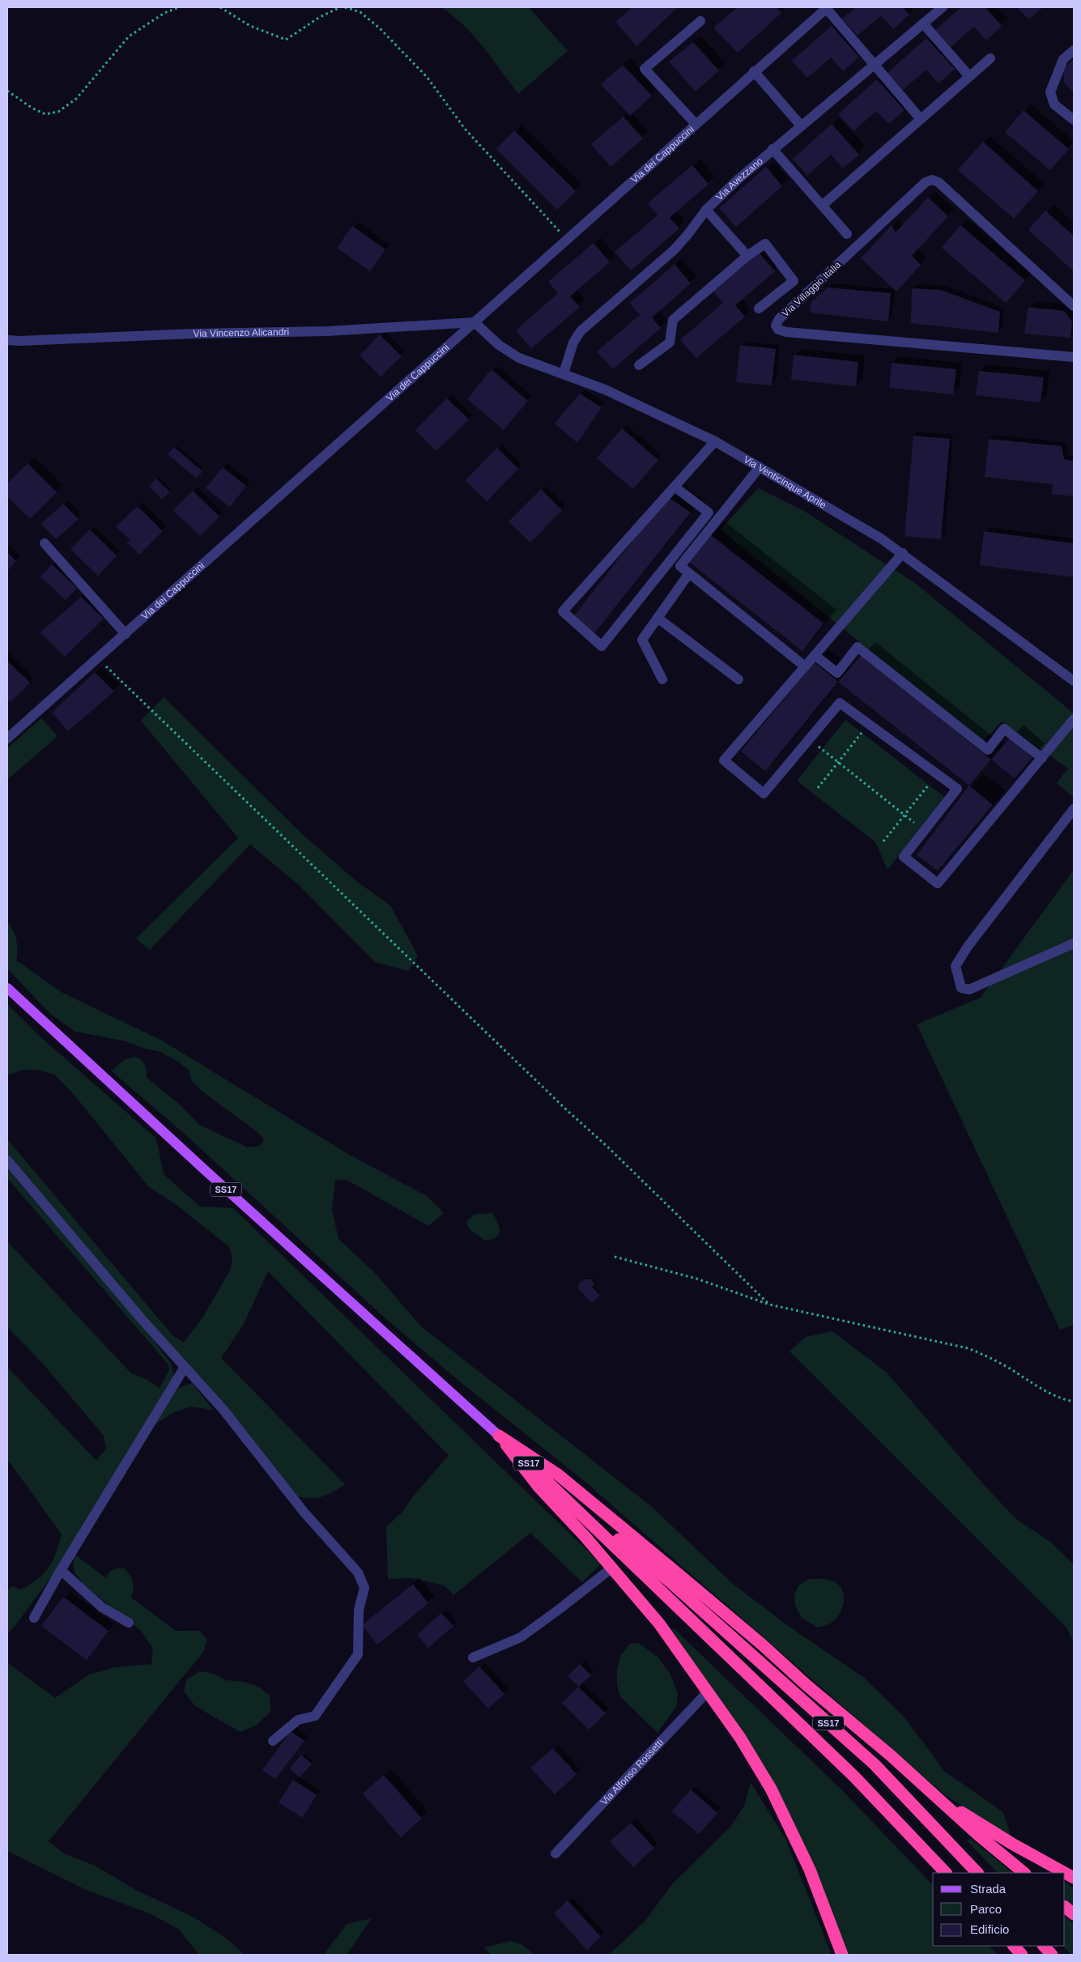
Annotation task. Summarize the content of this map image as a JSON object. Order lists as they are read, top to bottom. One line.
{"streets":{"highway":["SS17"],"street":["Via dei Cappuccini","Via Avezzano","Via Villaggio Italia","Via Vincenzo Alicandri","Via Venticinque Aprile","Via Alfonso Rossetti"]},"crossings":[["Via dei Cappuccini","Via Vincenzo Alicandri"],["Via dei Cappuccini","Via Venticinque Aprile"],["Via Avezzano","Via Venticinque Aprile"],["Via Vincenzo Alicandri","Via Venticinque Aprile"]],"legend":["Strada","Parco","Edificio"]}
